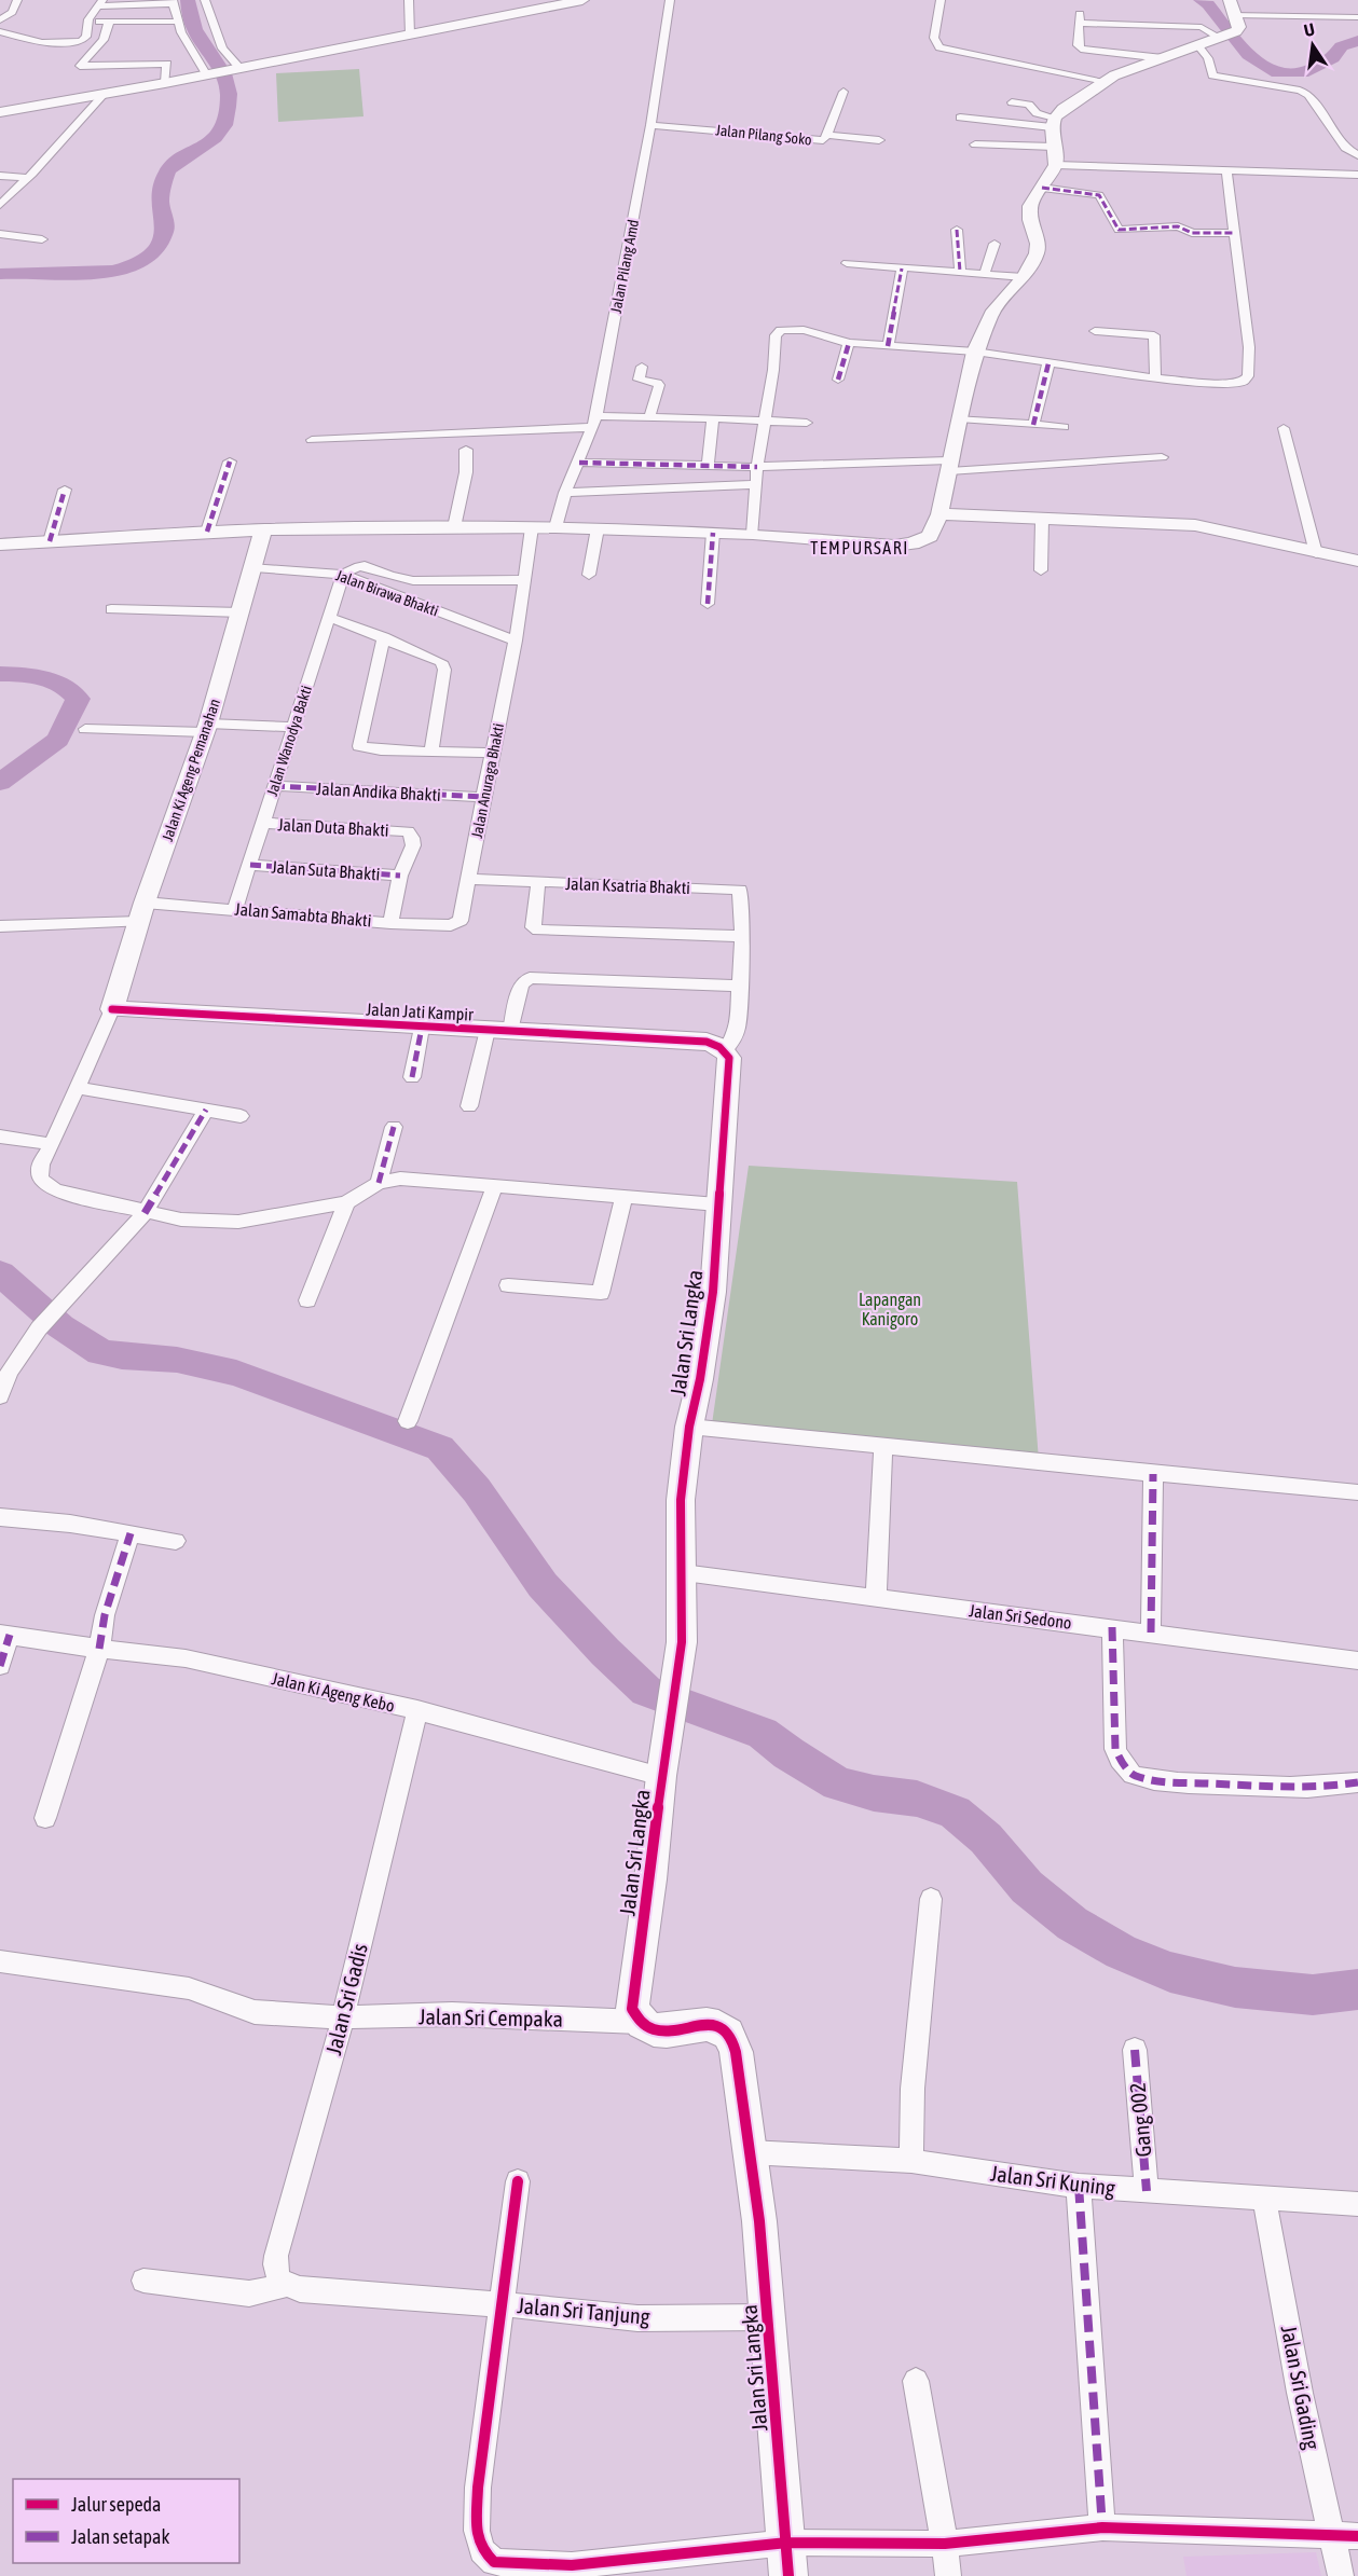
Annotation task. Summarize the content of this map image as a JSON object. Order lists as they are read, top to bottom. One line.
{"streets":{"street":["Jalan Pilang Soko","Jalan Pilang Amd","Jalan Birawa Bhakti","Jalan Wanodya Bakti","Jalan Ki Ageng Pemanahan","Jalan Anuraga Bhakti","Jalan Andika Bhakti","Jalan Duta Bhakti","Jalan Suta Bhakti","Jalan Ksatria Bhakti","Jalan Samabta Bhakti","Jalan Jati Kampir","Jalan Sri Langka","Jalan Sri Sedono","Jalan Ki Ageng Kebo","Jalan Sri Gadis","Jalan Sri Cempaka","Gang 002","Jalan Sri Kuning","Jalan Sri Tanjung","Jalan Sri Gading"]},"crossings":[["Jalan Pilang Soko","Jalan Pilang Amd"],["Jalan Birawa Bhakti","Jalan Wanodya Bakti"],["Jalan Birawa Bhakti","Jalan Ki Ageng Pemanahan"],["Jalan Birawa Bhakti","Jalan Anuraga Bhakti"],["Jalan Wanodya Bakti","Jalan Andika Bhakti"],["Jalan Wanodya Bakti","Jalan Duta Bhakti"],["Jalan Wanodya Bakti","Jalan Suta Bhakti"],["Jalan Wanodya Bakti","Jalan Samabta Bhakti"],["Jalan Ki Ageng Pemanahan","Jalan Samabta Bhakti"],["Jalan Ki Ageng Pemanahan","Jalan Jati Kampir"],["Jalan Anuraga Bhakti","Jalan Andika Bhakti"],["Jalan Anuraga Bhakti","Jalan Ksatria Bhakti"],["Jalan Anuraga Bhakti","Jalan Samabta Bhakti"],["Jalan Duta Bhakti","Jalan Suta Bhakti"],["Jalan Ksatria Bhakti","Jalan Jati Kampir"],["Jalan Ksatria Bhakti","Jalan Sri Langka"],["Jalan Jati Kampir","Jalan Sri Langka"],["Jalan Sri Langka","Jalan Sri Sedono"],["Jalan Sri Langka","Jalan Ki Ageng Kebo"],["Jalan Sri Langka","Jalan Sri Cempaka"],["Jalan Sri Langka","Jalan Sri Kuning"],["Jalan Sri Langka","Jalan Sri Tanjung"],["Jalan Ki Ageng Kebo","Jalan Sri Gadis"],["Jalan Sri Gadis","Jalan Sri Cempaka"],["Jalan Sri Gadis","Jalan Sri Tanjung"],["Gang 002","Jalan Sri Kuning"],["Jalan Sri Kuning","Jalan Sri Gading"]],"districts":["TEMPURSARI"],"parks":["Lapangan Kanigoro"],"legend":["Jalur sepeda","Jalan setapak"],"north":"top"}
